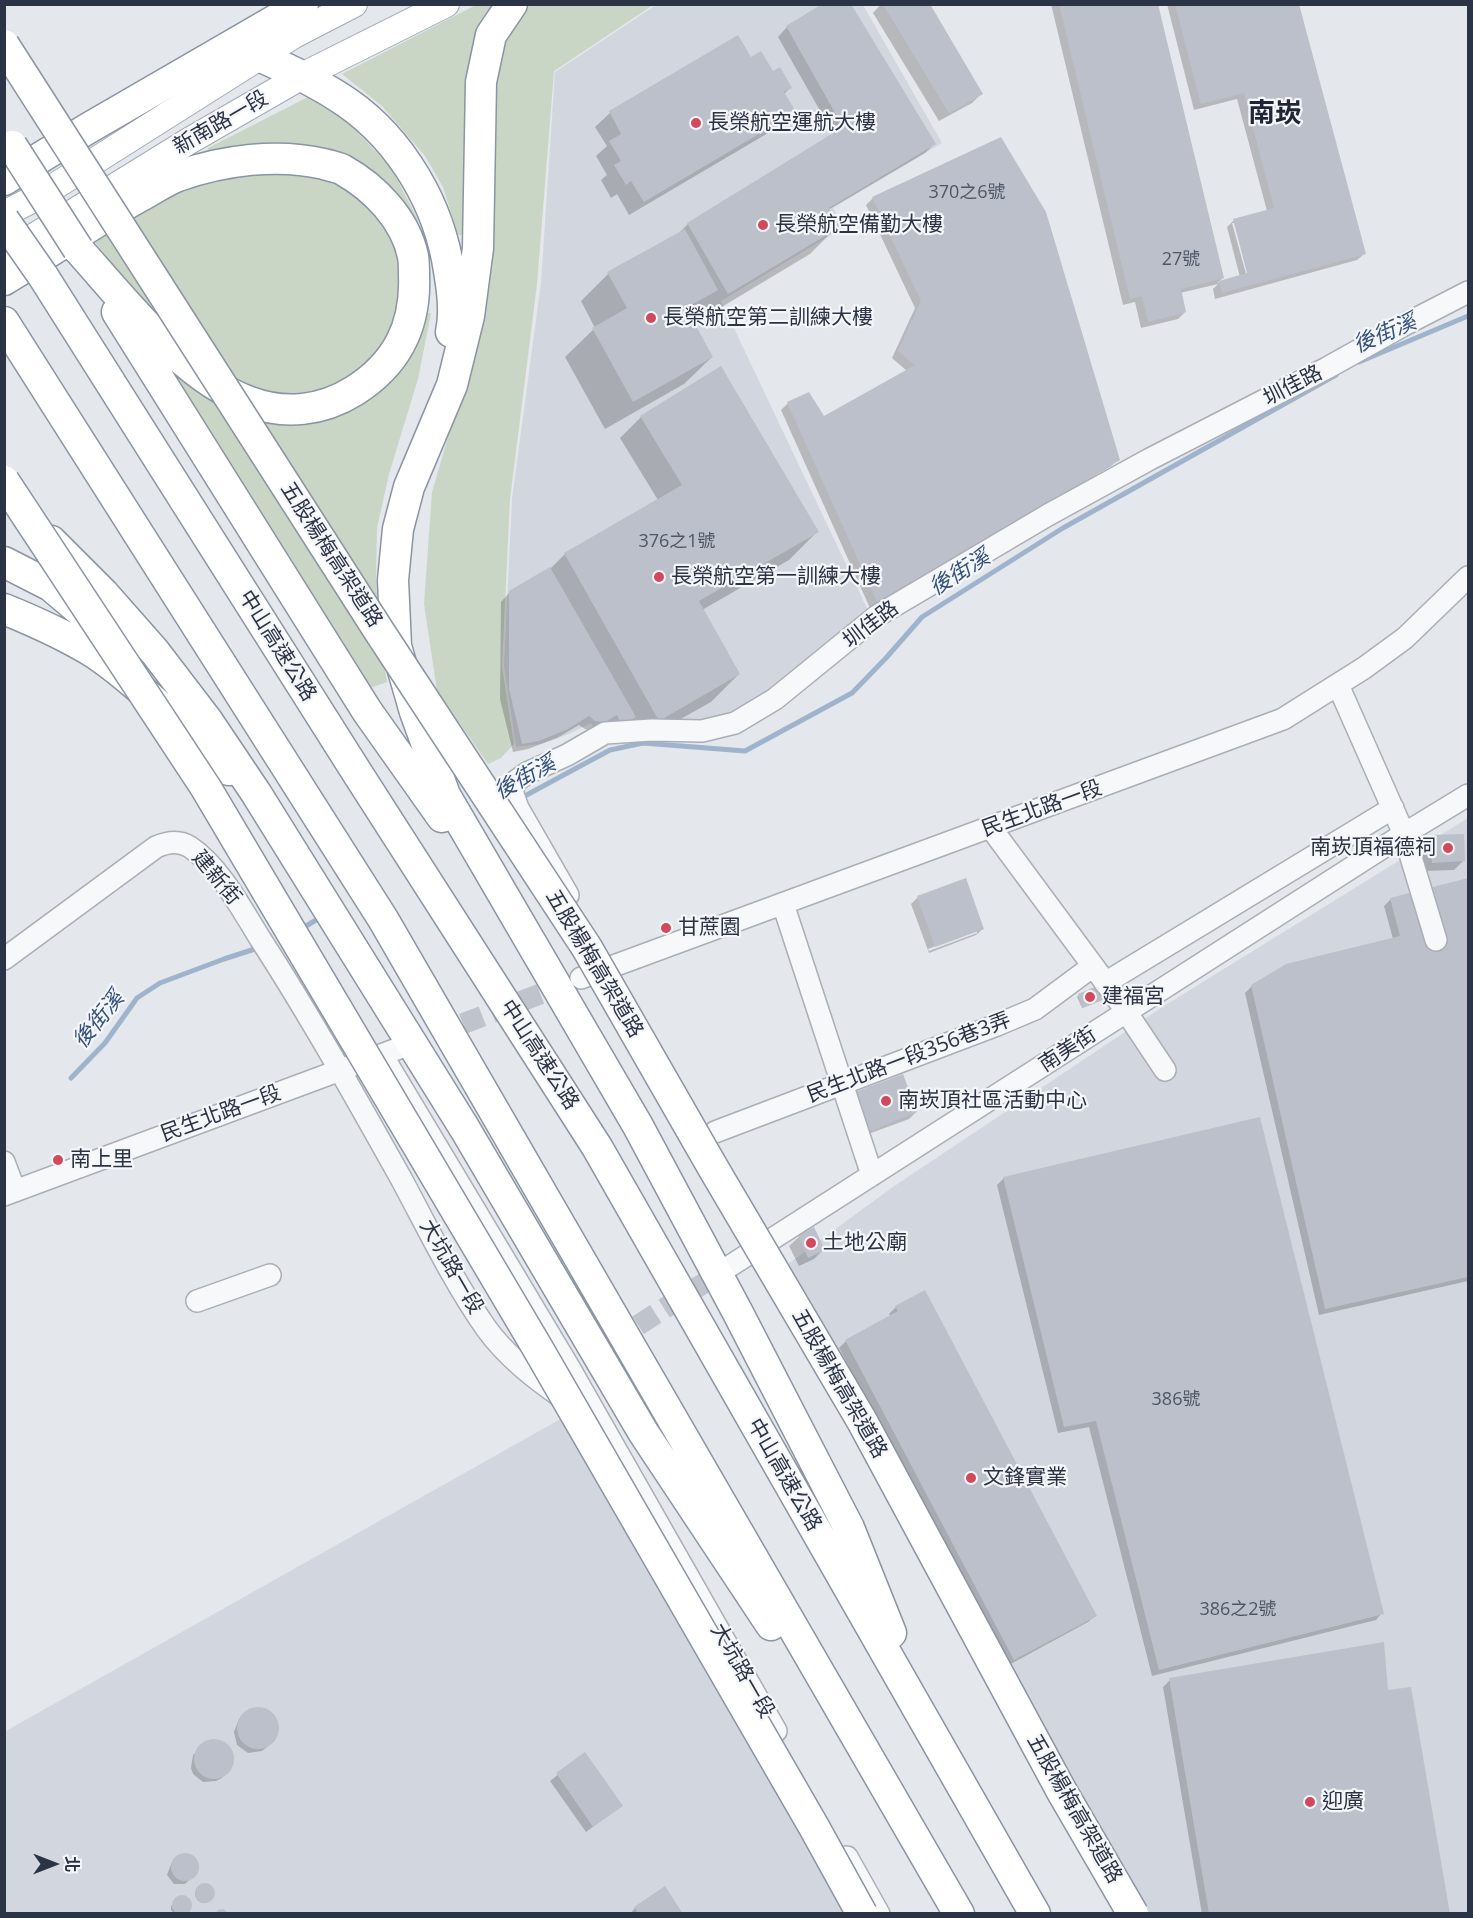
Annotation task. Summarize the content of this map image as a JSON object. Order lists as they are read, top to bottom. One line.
{"streets":{"highway":["五股楊梅高架道路","中山高速公路"],"main road":["新南路一段"],"street":["圳佳路","民生北路一段","建新街","南美街","民生北路一段356巷3弄","大坑路一段"]},"crossings":[["圳佳路","民生北路一段"],["民生北路一段","建新街"],["民生北路一段","大坑路一段"],["建新街","大坑路一段"]],"districts":["南崁"],"water":["後街溪"],"places":["長榮航空運航大樓","長榮航空備勤大樓","長榮航空第二訓練大樓","長榮航空第一訓練大樓","南崁頂福德祠","甘蔗園","建福宮","南崁頂社區活動中心","南上里","土地公廟","文鋒實業","迎廣"],"house_numbers":["370之6號","27號","376之1號","386號","386之2號"],"north":"right"}
